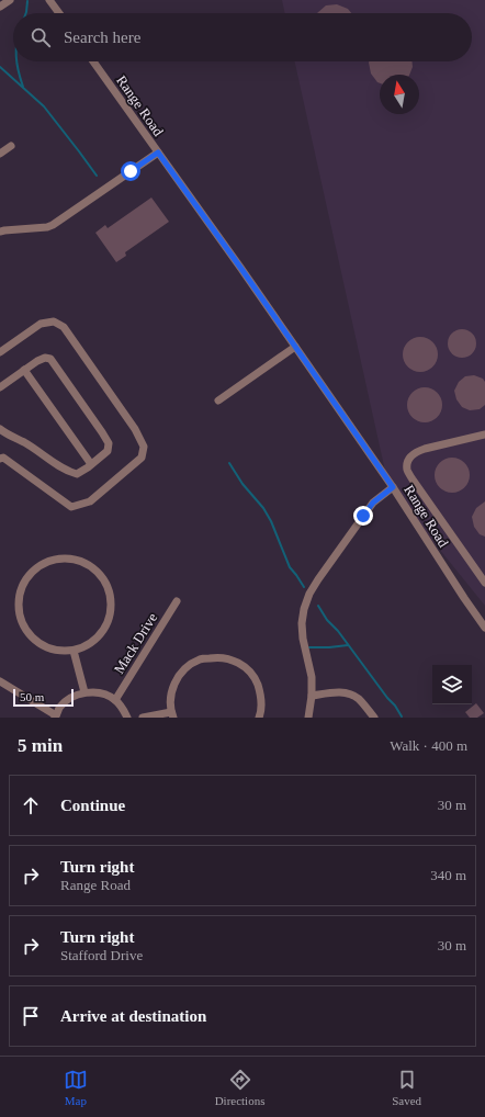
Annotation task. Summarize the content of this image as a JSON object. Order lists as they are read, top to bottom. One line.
{"streets":{"street":["Range Road","Mack Drive"]},"scale_bar":"50 m","north":"top","page":{"search":"Search here","scale":"50 m","heading":["5 min","Walk · 400 m"],"list":[["Continue","30 m"],["Turn right","Range Road","340 m"],["Turn right","Stafford Drive","30 m"],"Arrive at destination"],"nav":["Map","Directions","Saved"]}}
